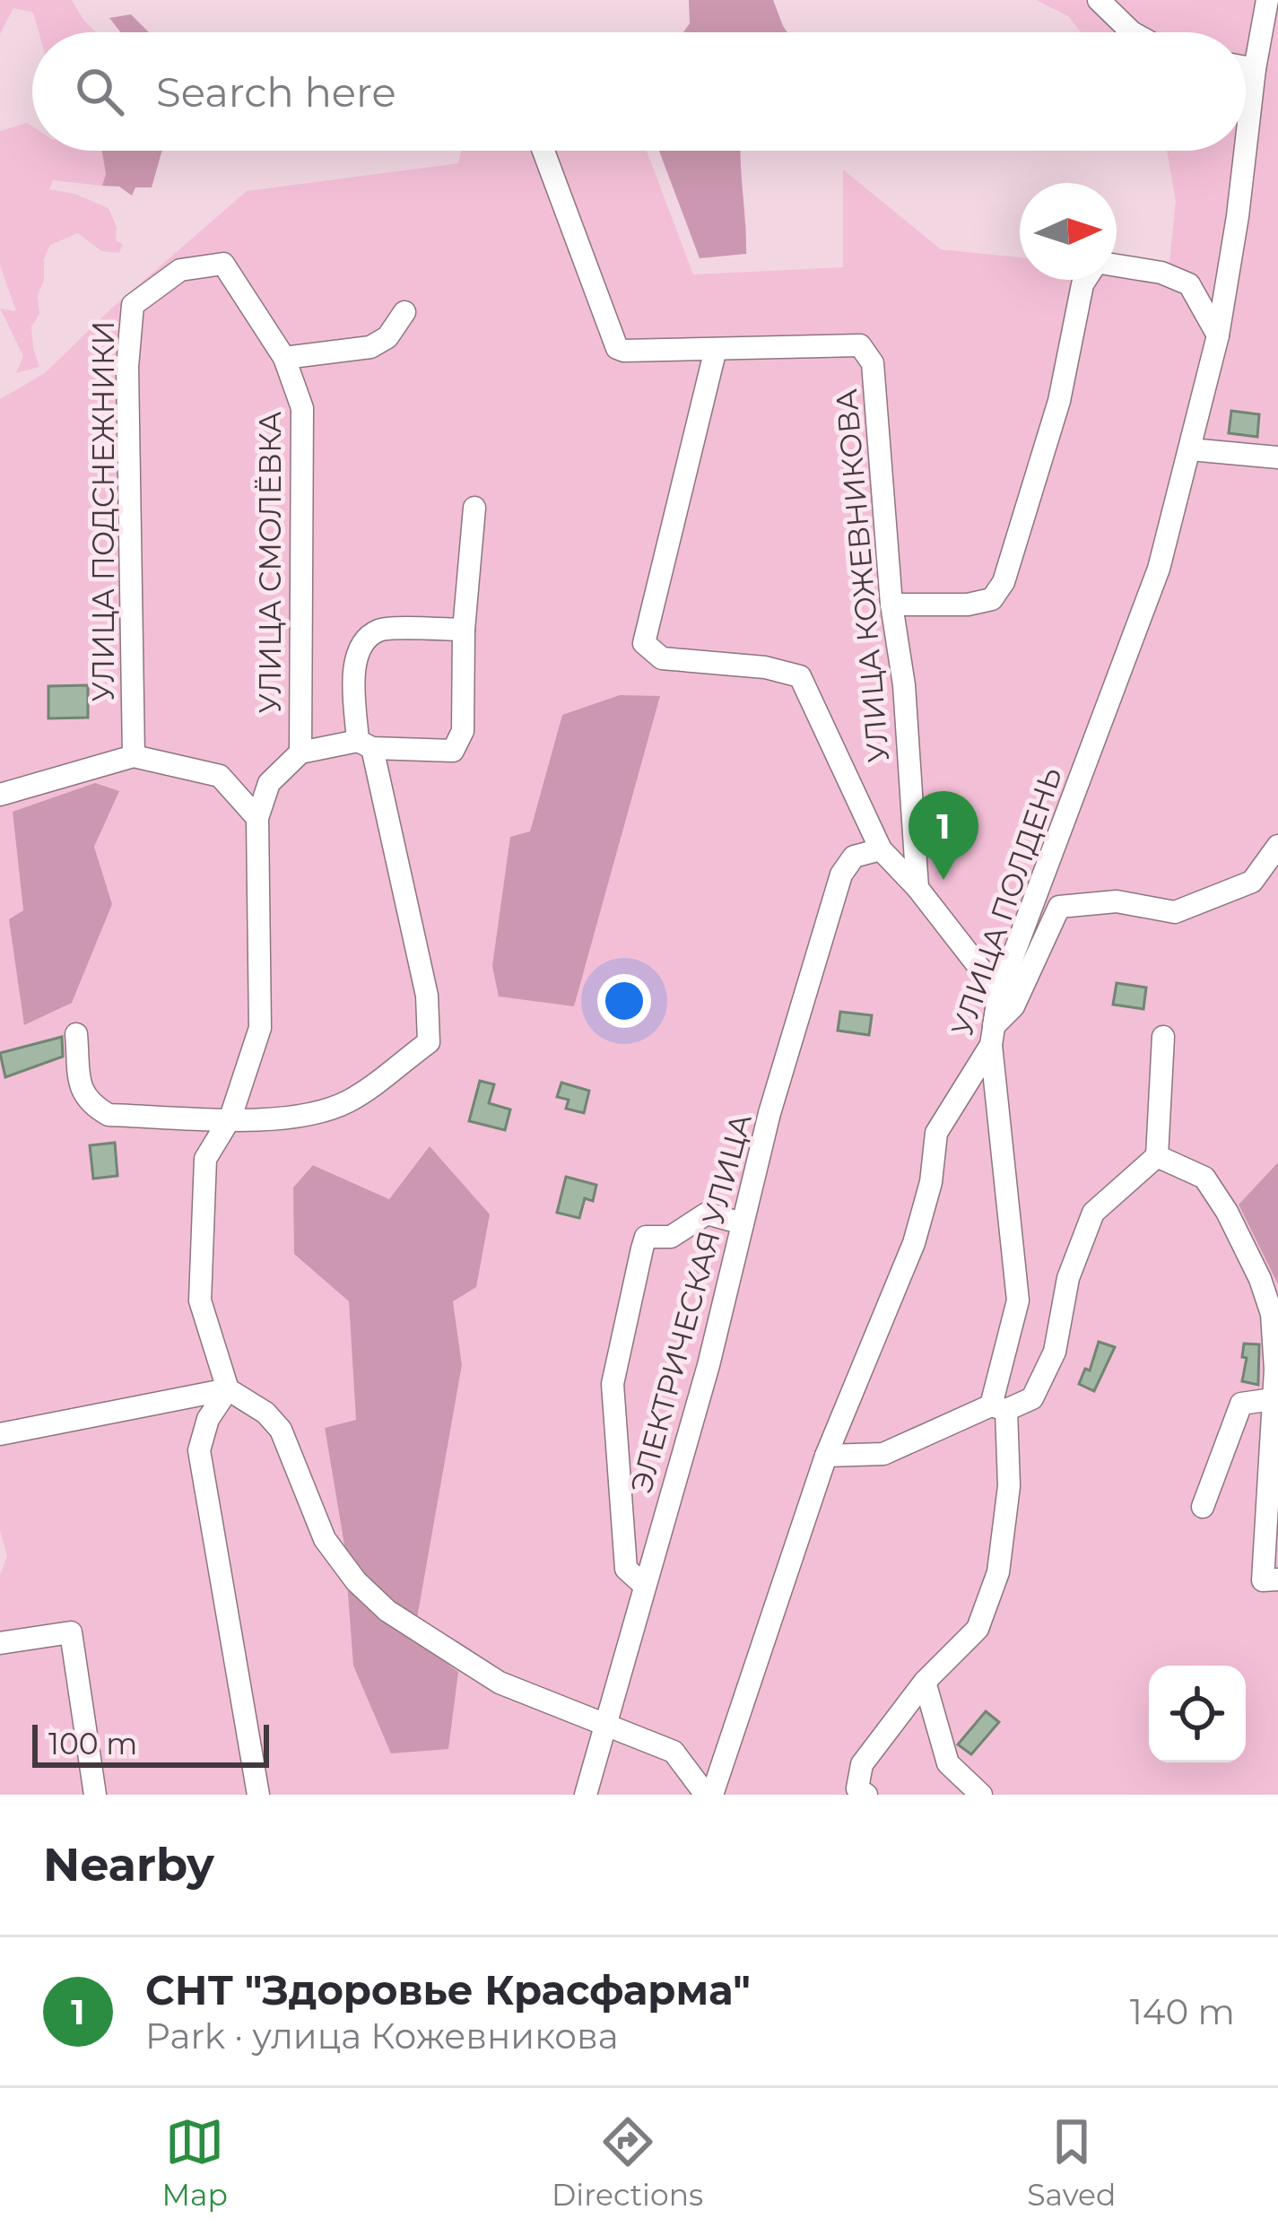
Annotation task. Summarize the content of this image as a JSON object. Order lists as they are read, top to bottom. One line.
{"streets":{"street":["УЛИЦА ПОДСНЕЖНИКИ","УЛИЦА СМОЛЁВКА","УЛИЦА КОЖЕВНИКОВА","УЛИЦА ПОЛДЕНЬ","ЭЛЕКТРИЧЕСКАЯ УЛИЦА"]},"crossings":[["УЛИЦА ПОДСНЕЖНИКИ","УЛИЦА СМОЛЁВКА"]],"scale_bar":"100 m","north":"right","page":{"search":"Search here","pins":"1","scale":"100 m","heading":"Nearby","list":[{"mark":"1","name":"СНТ \"Здоровье Красфарма\"","note":"Park · улица Кожевникова","value":"140 m"}],"nav":["Map","Directions","Saved"]}}
